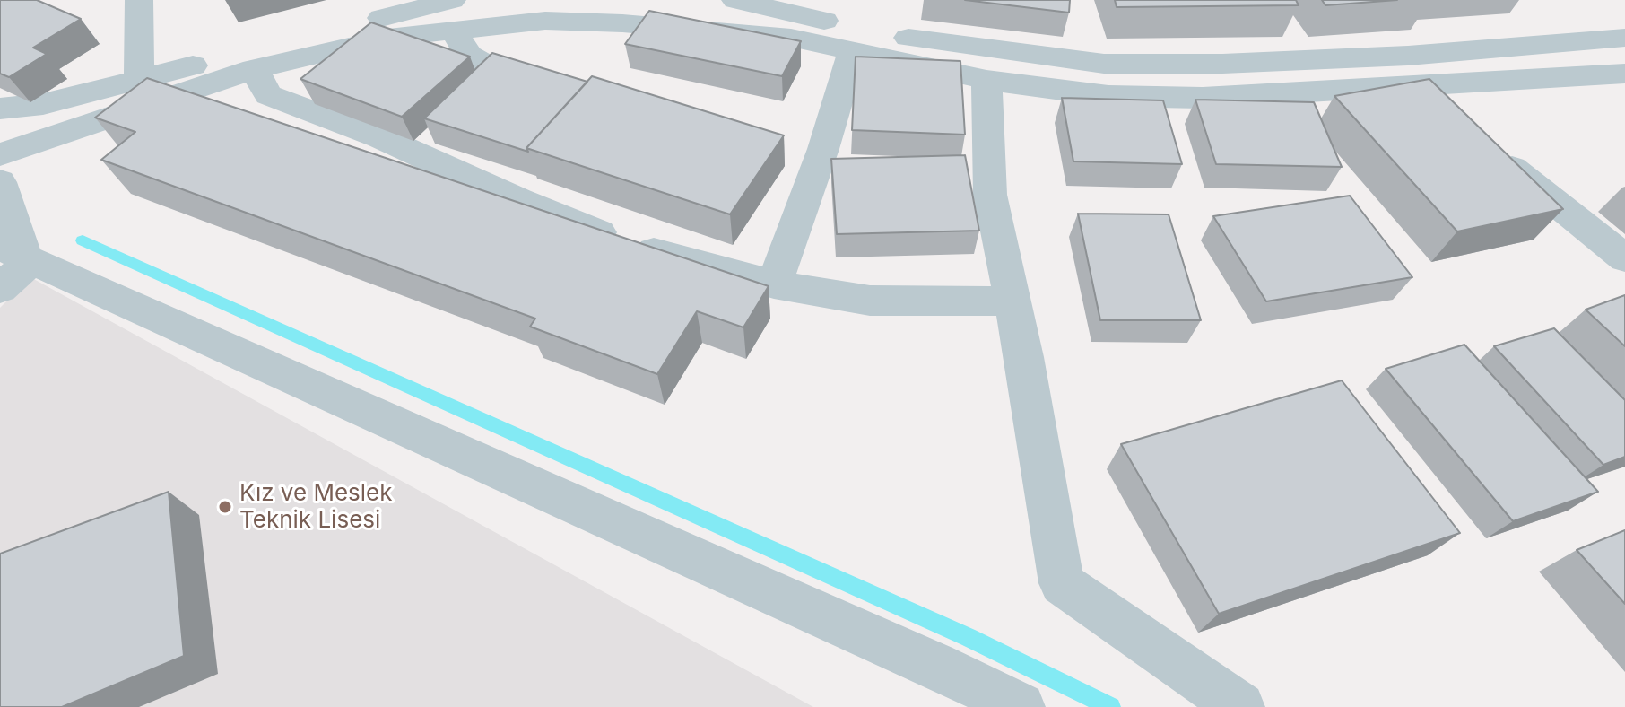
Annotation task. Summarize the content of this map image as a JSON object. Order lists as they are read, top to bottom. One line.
{"places":["Kız ve Meslek Teknik Lisesi"]}
